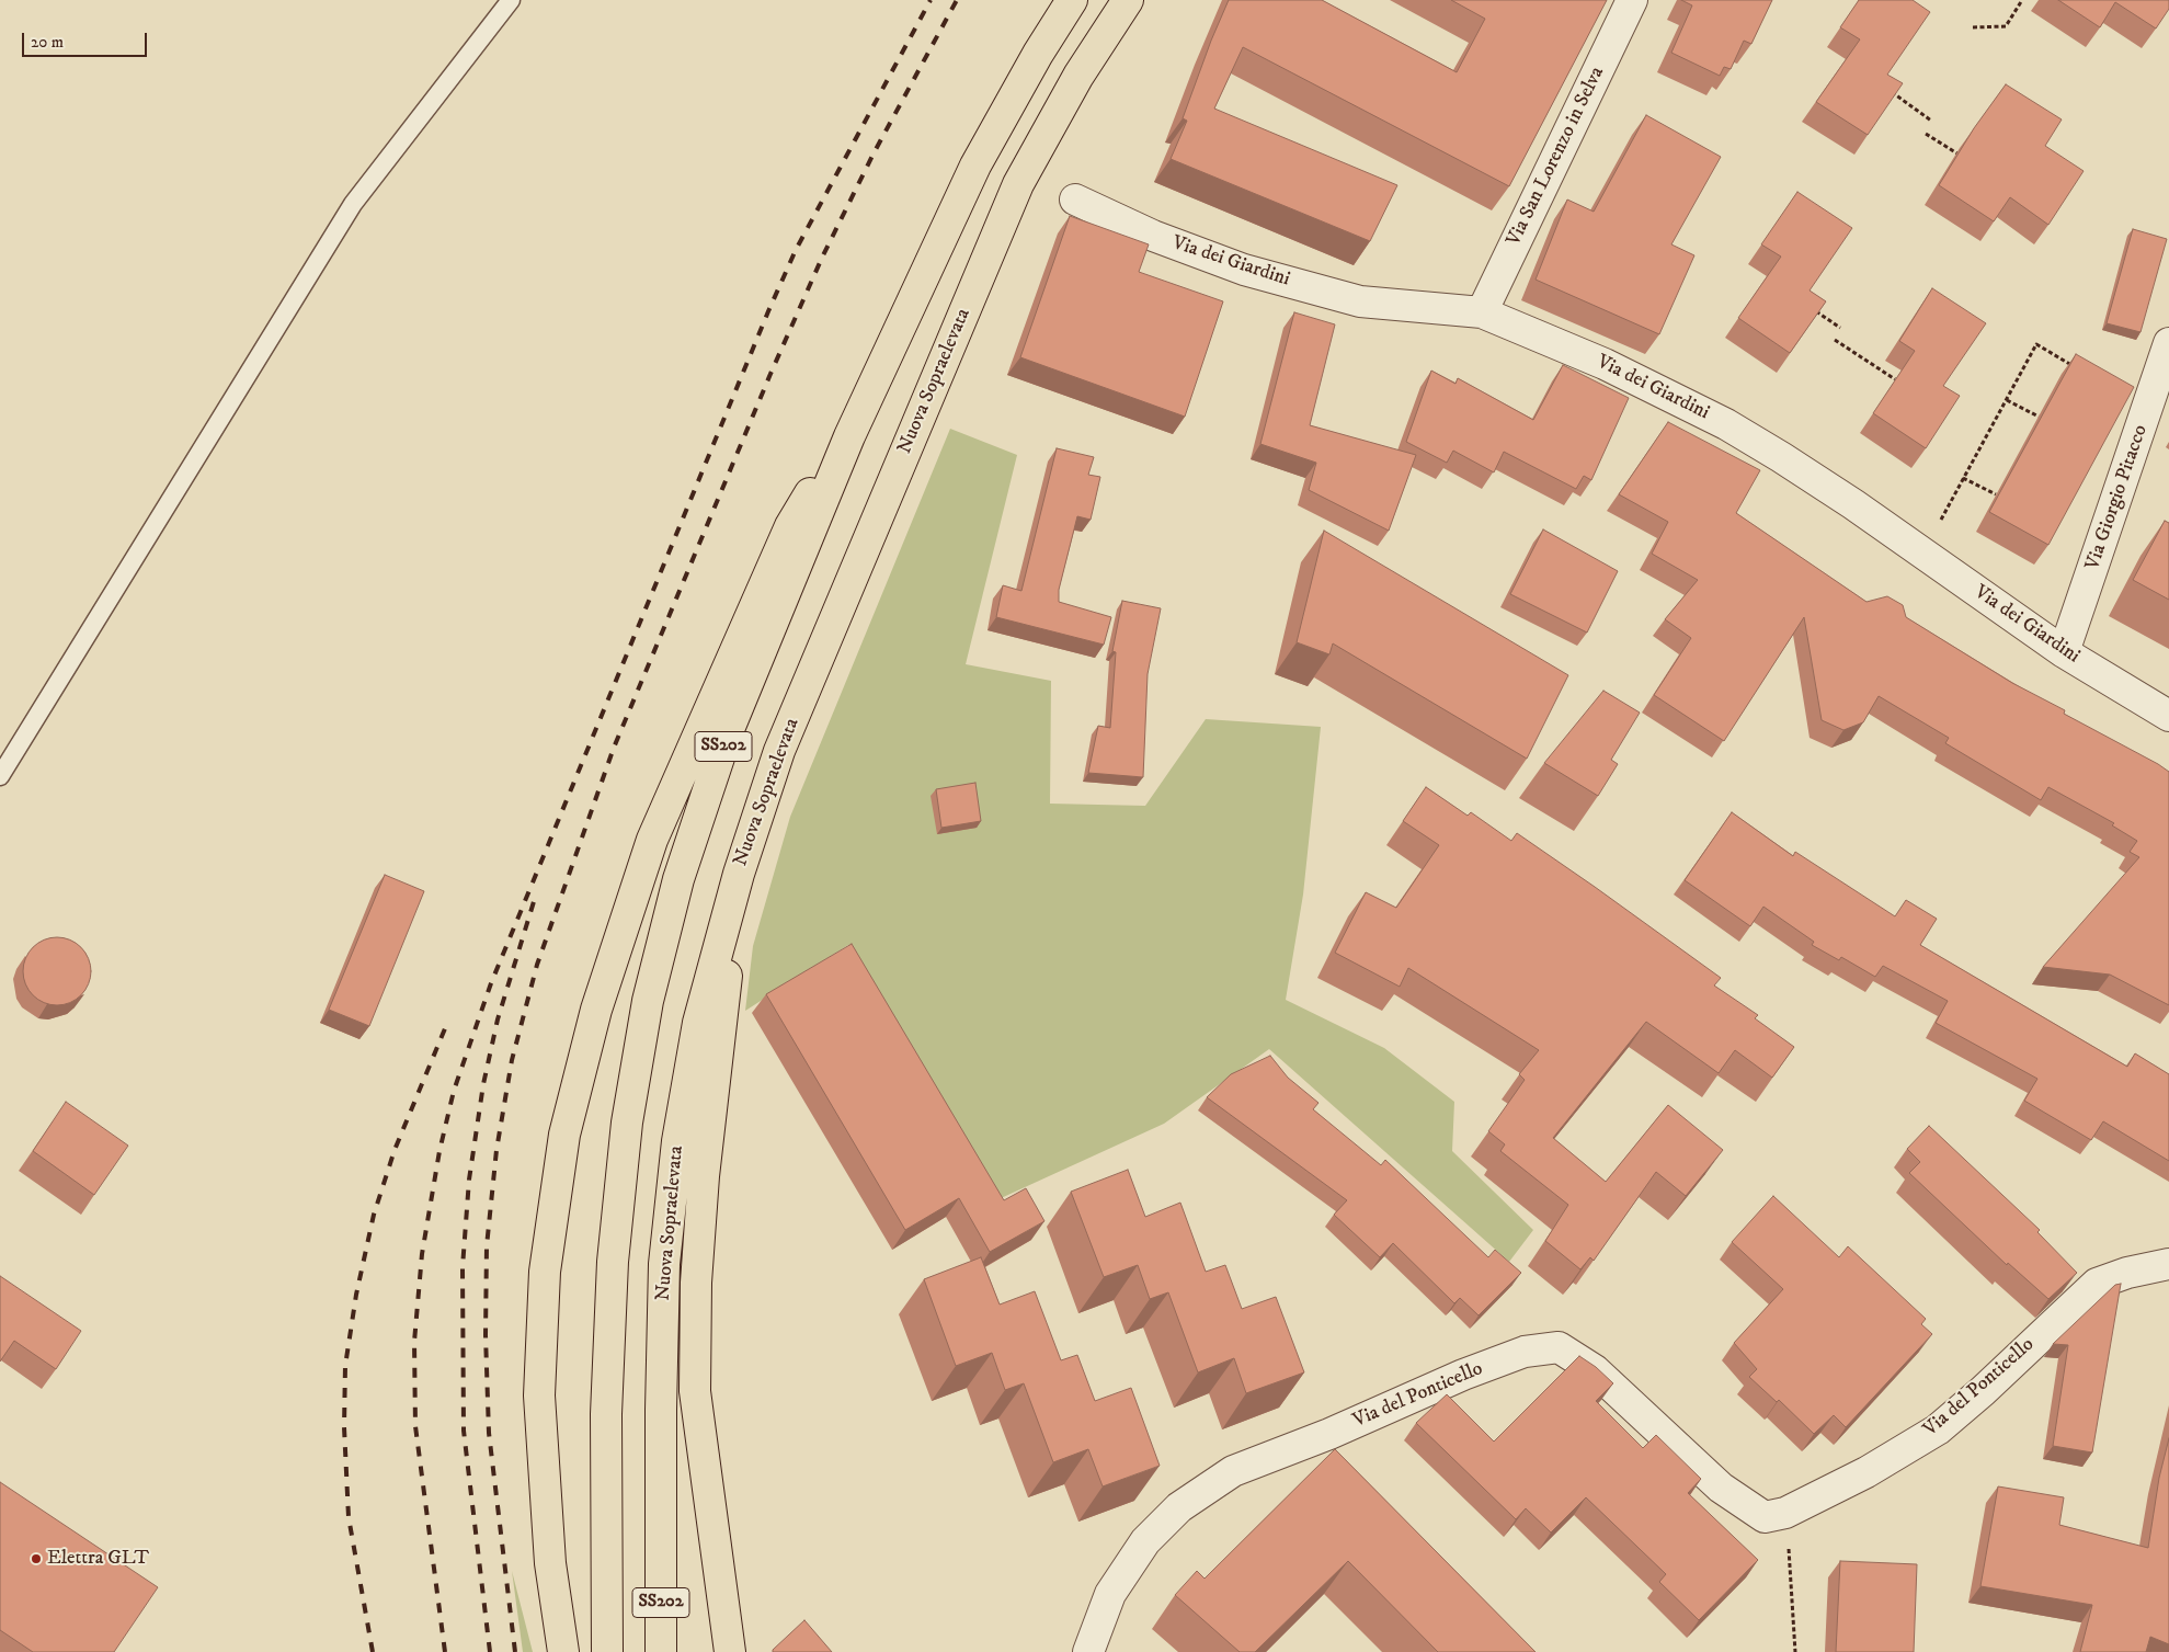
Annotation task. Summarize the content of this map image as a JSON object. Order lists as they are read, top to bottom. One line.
{"streets":{"highway":["Nuova Sopraelevata","SS202"],"street":["Via San Lorenzo in Selva","Via dei Giardini","Via Giorgio Pitacco","Via del Ponticello"]},"crossings":[["Via San Lorenzo in Selva","Via dei Giardini"],["Via dei Giardini","Via Giorgio Pitacco"]],"places":["Elettra GLT"],"scale_bar":"20 m"}
